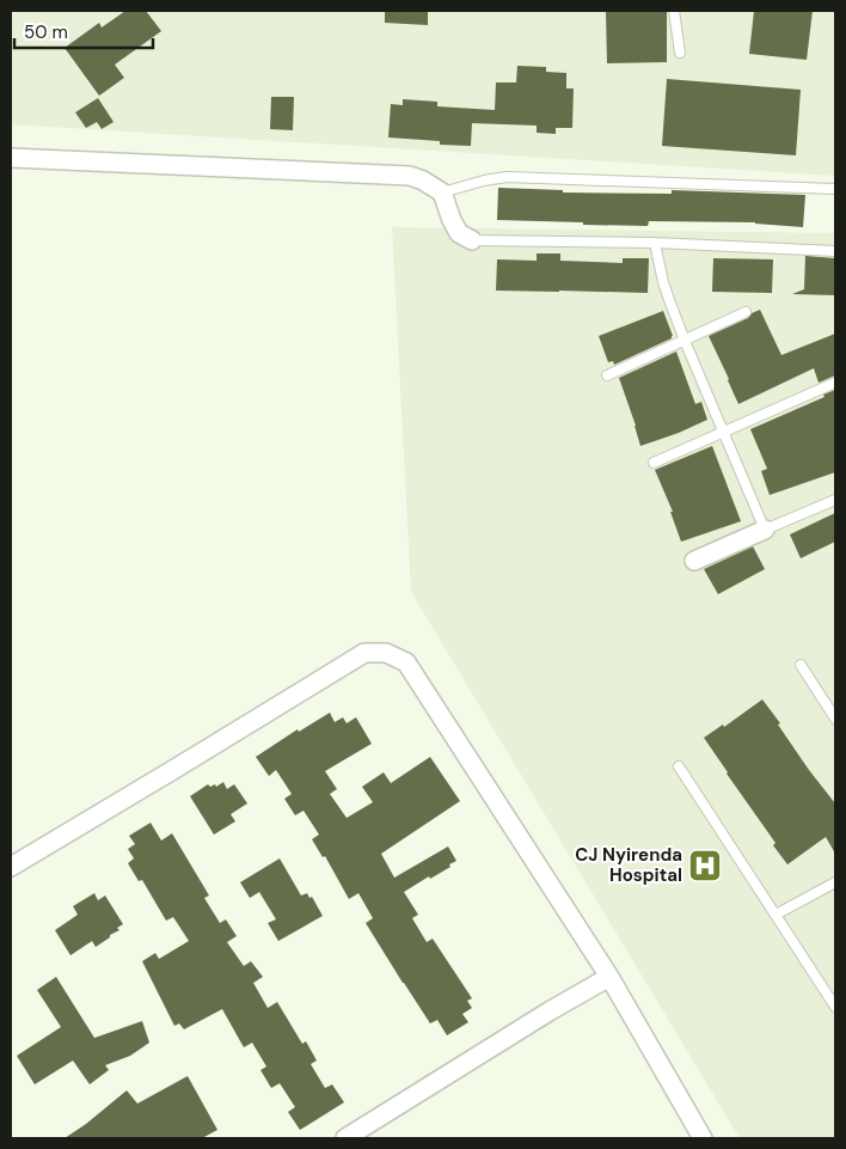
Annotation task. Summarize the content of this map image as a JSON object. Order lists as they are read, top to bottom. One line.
{"places":{"hospital":["CJ Nyirenda Hospital"]},"scale_bar":"50 m"}
